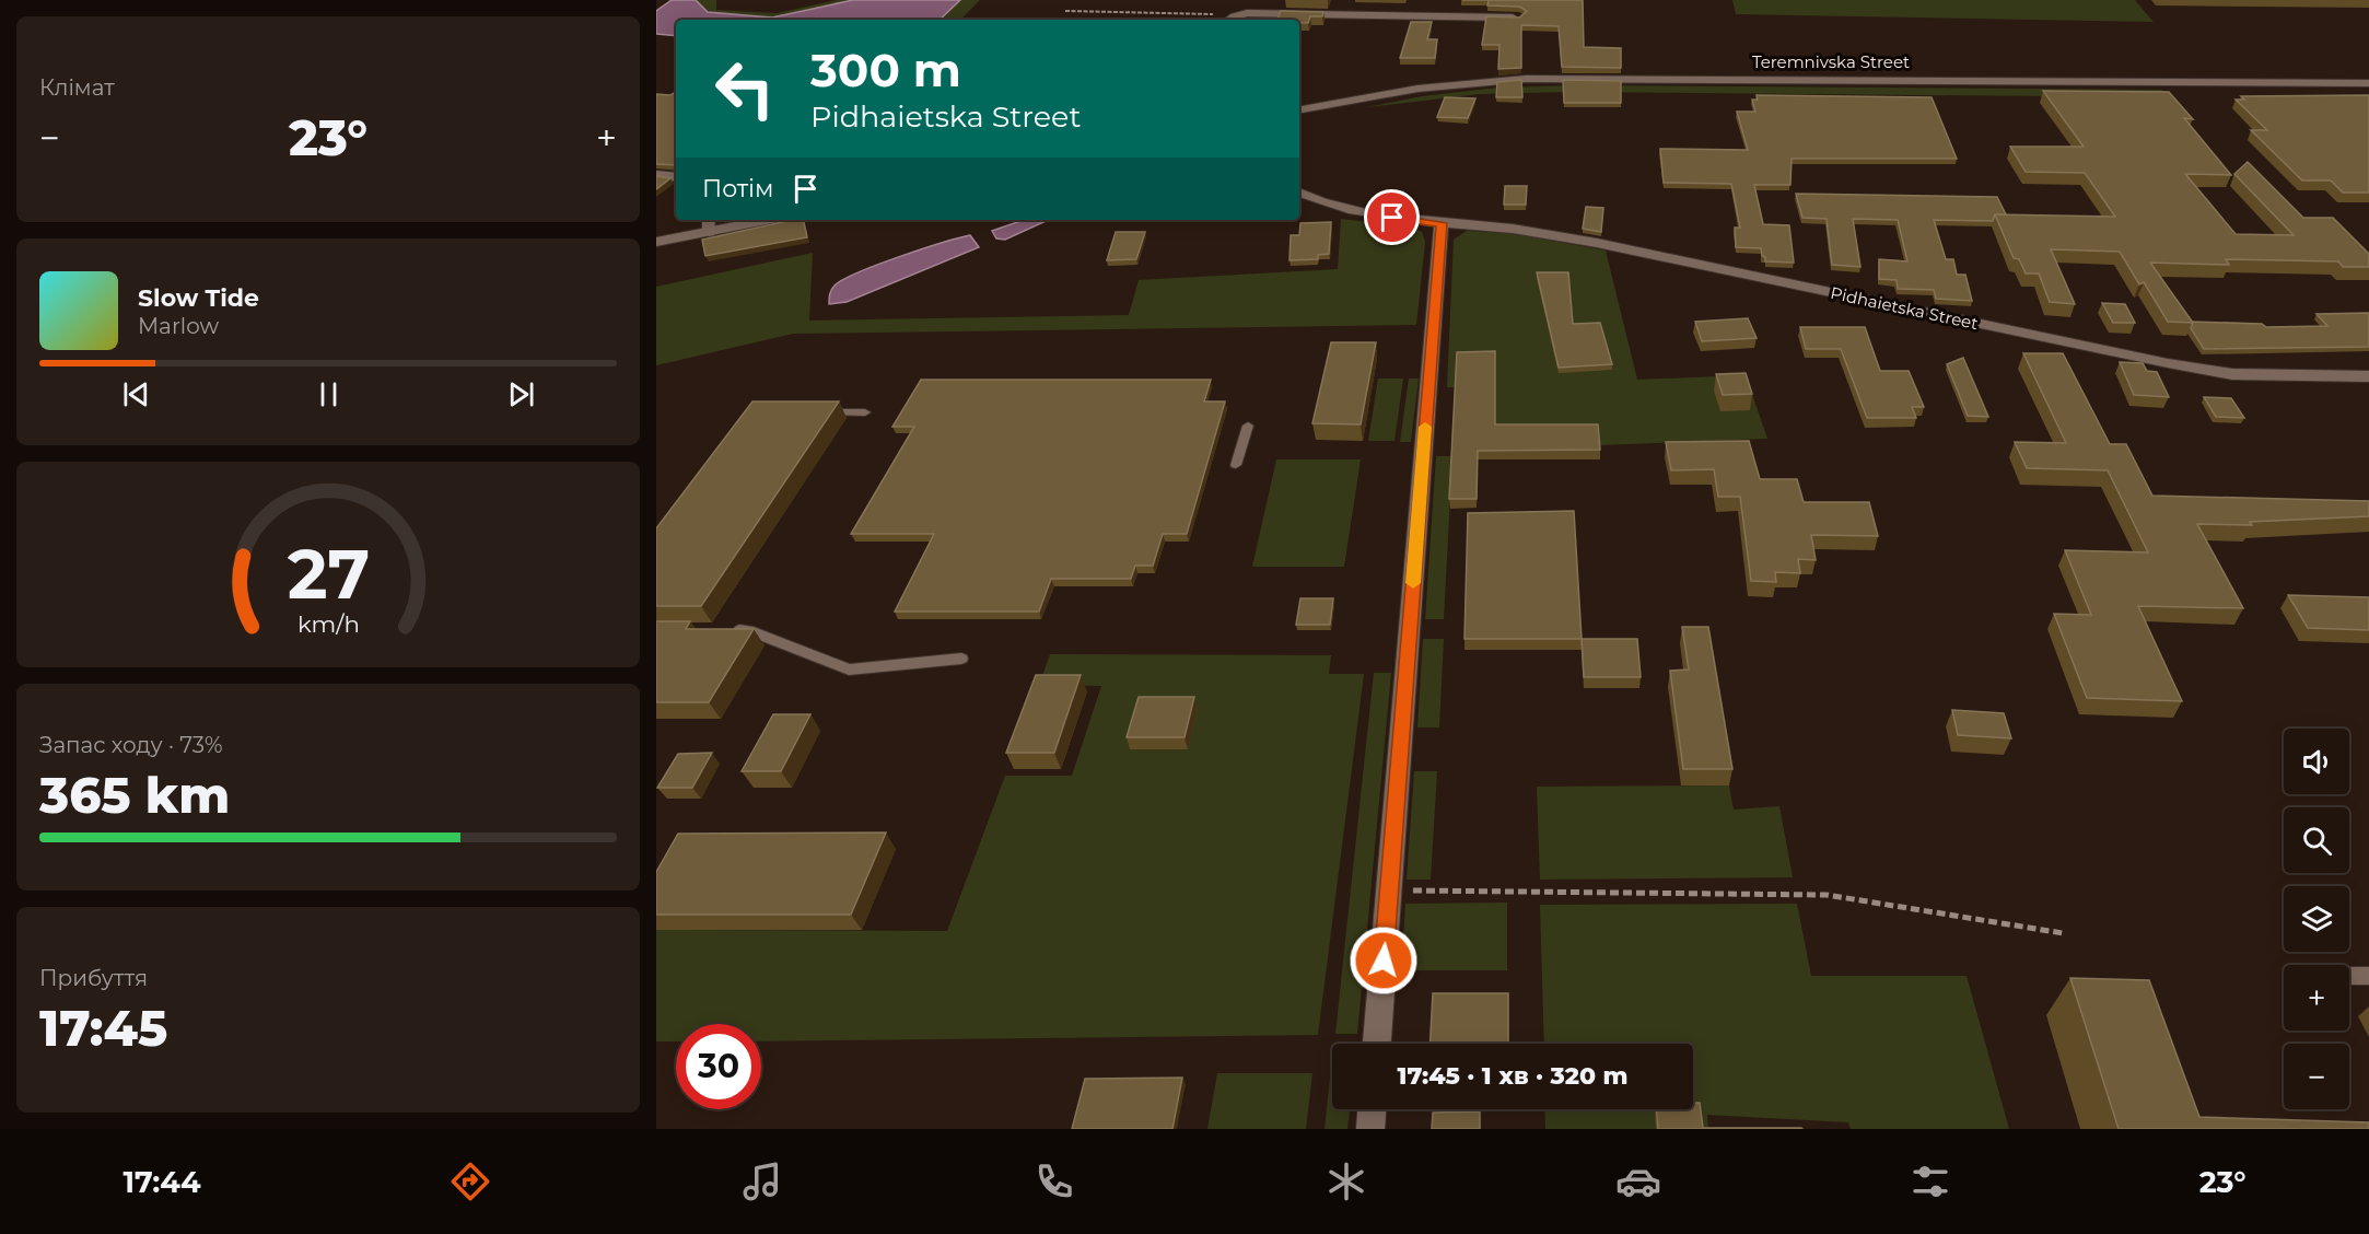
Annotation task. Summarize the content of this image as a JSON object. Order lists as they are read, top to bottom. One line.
{"streets":{"street":["Teremnivska Street","Pidhaietska Street"]},"page":{"tile":["Клімат",["Запас ходу · 73%","365 km"],["Прибуття","17:45"]],"turn":["300 m","Pidhaietska Street"],"heat":["−","23°","+"],"then":"Потім","song":["Slow Tide","Marlow"],"map_buttons":["+","−"],"limit":"30","trip":"17:45 · 1 хв · 320 m","tabs":["17:44","23°"],"gauge":["27","km/h"]}}
